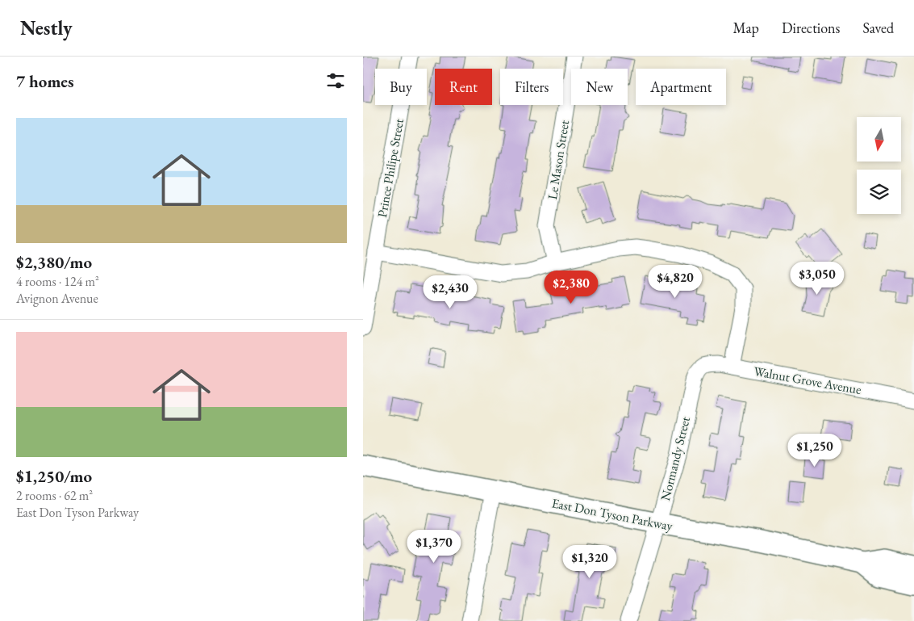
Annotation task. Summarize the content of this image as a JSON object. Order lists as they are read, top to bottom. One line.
{"streets":{"main road":["East Don Tyson Parkway"],"street":["Le Mason Street","Prince Philipe Street","Walnut Grove Avenue","Normandy Street"]},"crossings":[["Walnut Grove Avenue","Normandy Street"],["Normandy Street","East Don Tyson Parkway"]],"north":"bottom","page":{"header":"Nestly","nav":["Map","Directions","Saved"],"heading":"7 homes","chip":["Buy","Rent","Filters","New","Apartment"],"list":[{"name":"$2,380/mo","note":"4 rooms · 124 m² · Avignon Avenue"},{"name":"$1,250/mo","note":"2 rooms · 62 m² · East Don Tyson Parkway"}],"price":["$3,050","$4,820","$2,380","$2,430","$1,250","$1,370","$1,320"]}}
